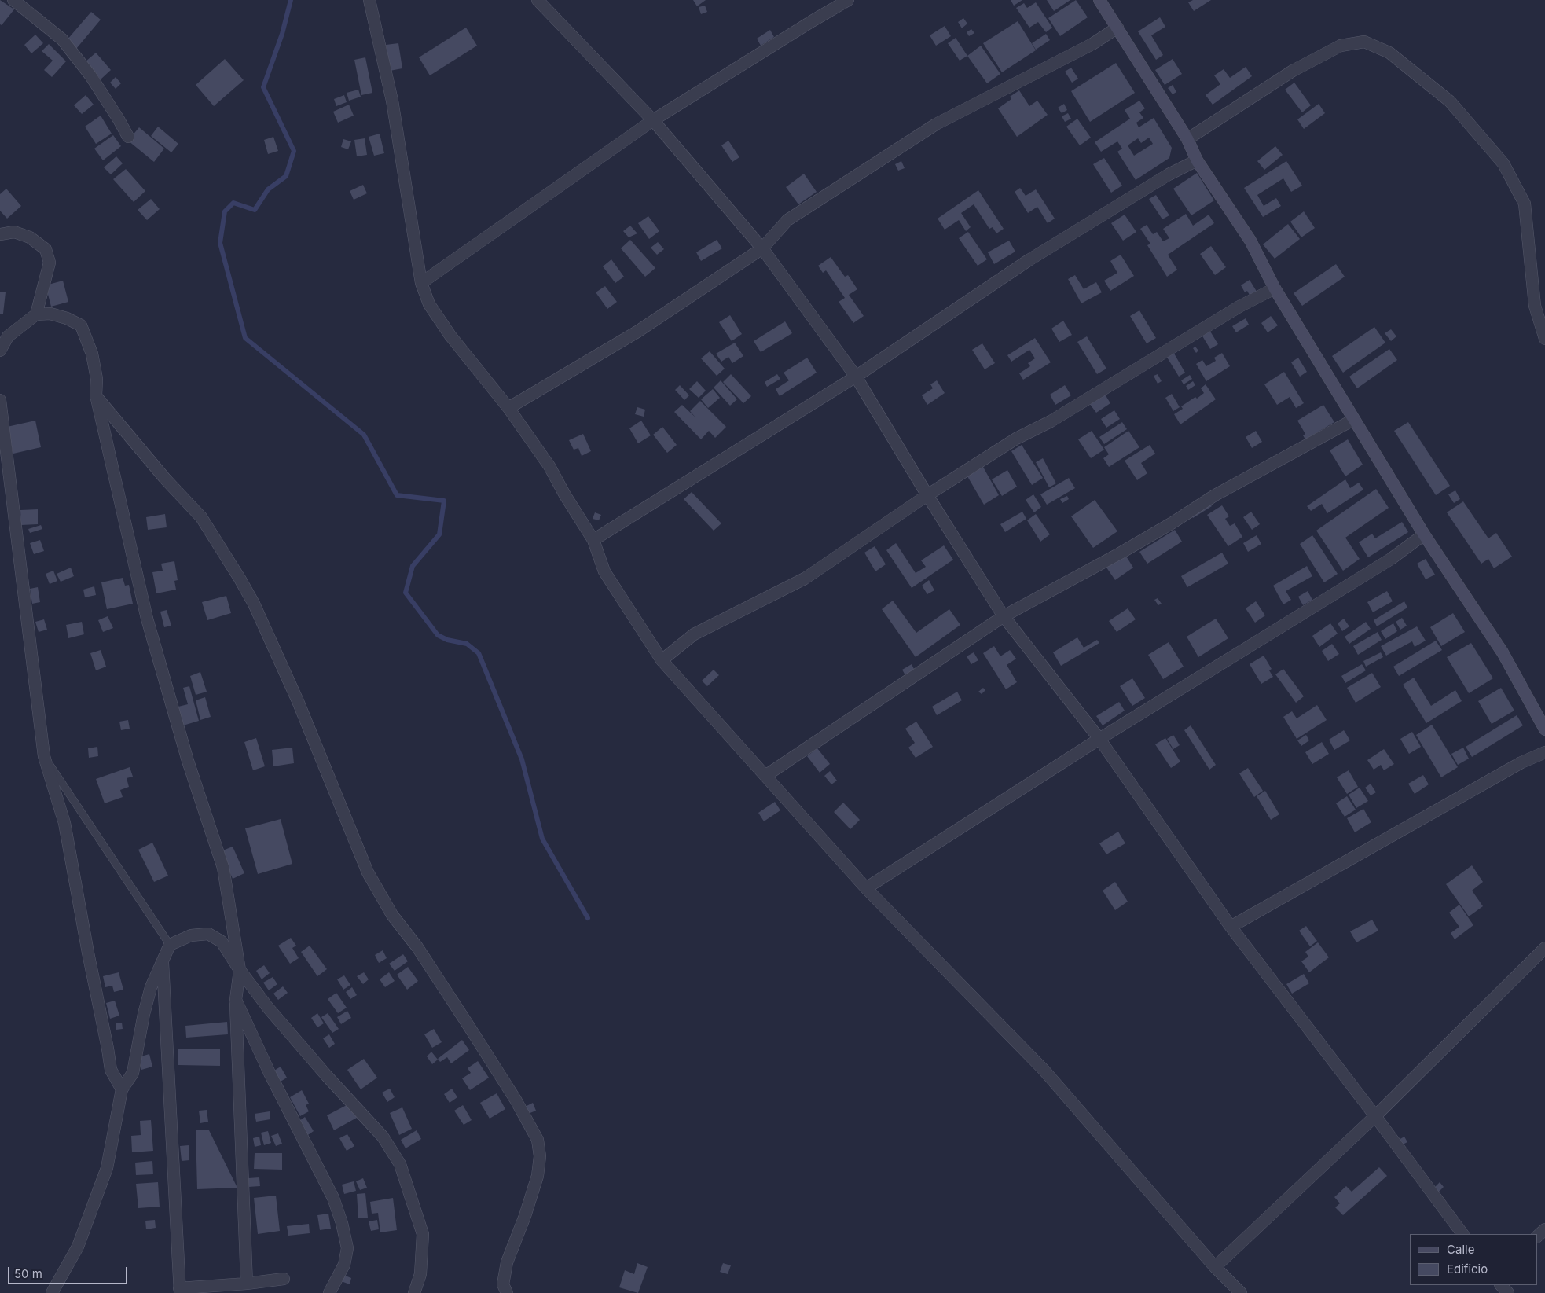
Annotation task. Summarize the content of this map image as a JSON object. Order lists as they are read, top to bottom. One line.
{"legend":["Calle","Edificio"],"scale_bar":"50 m"}
